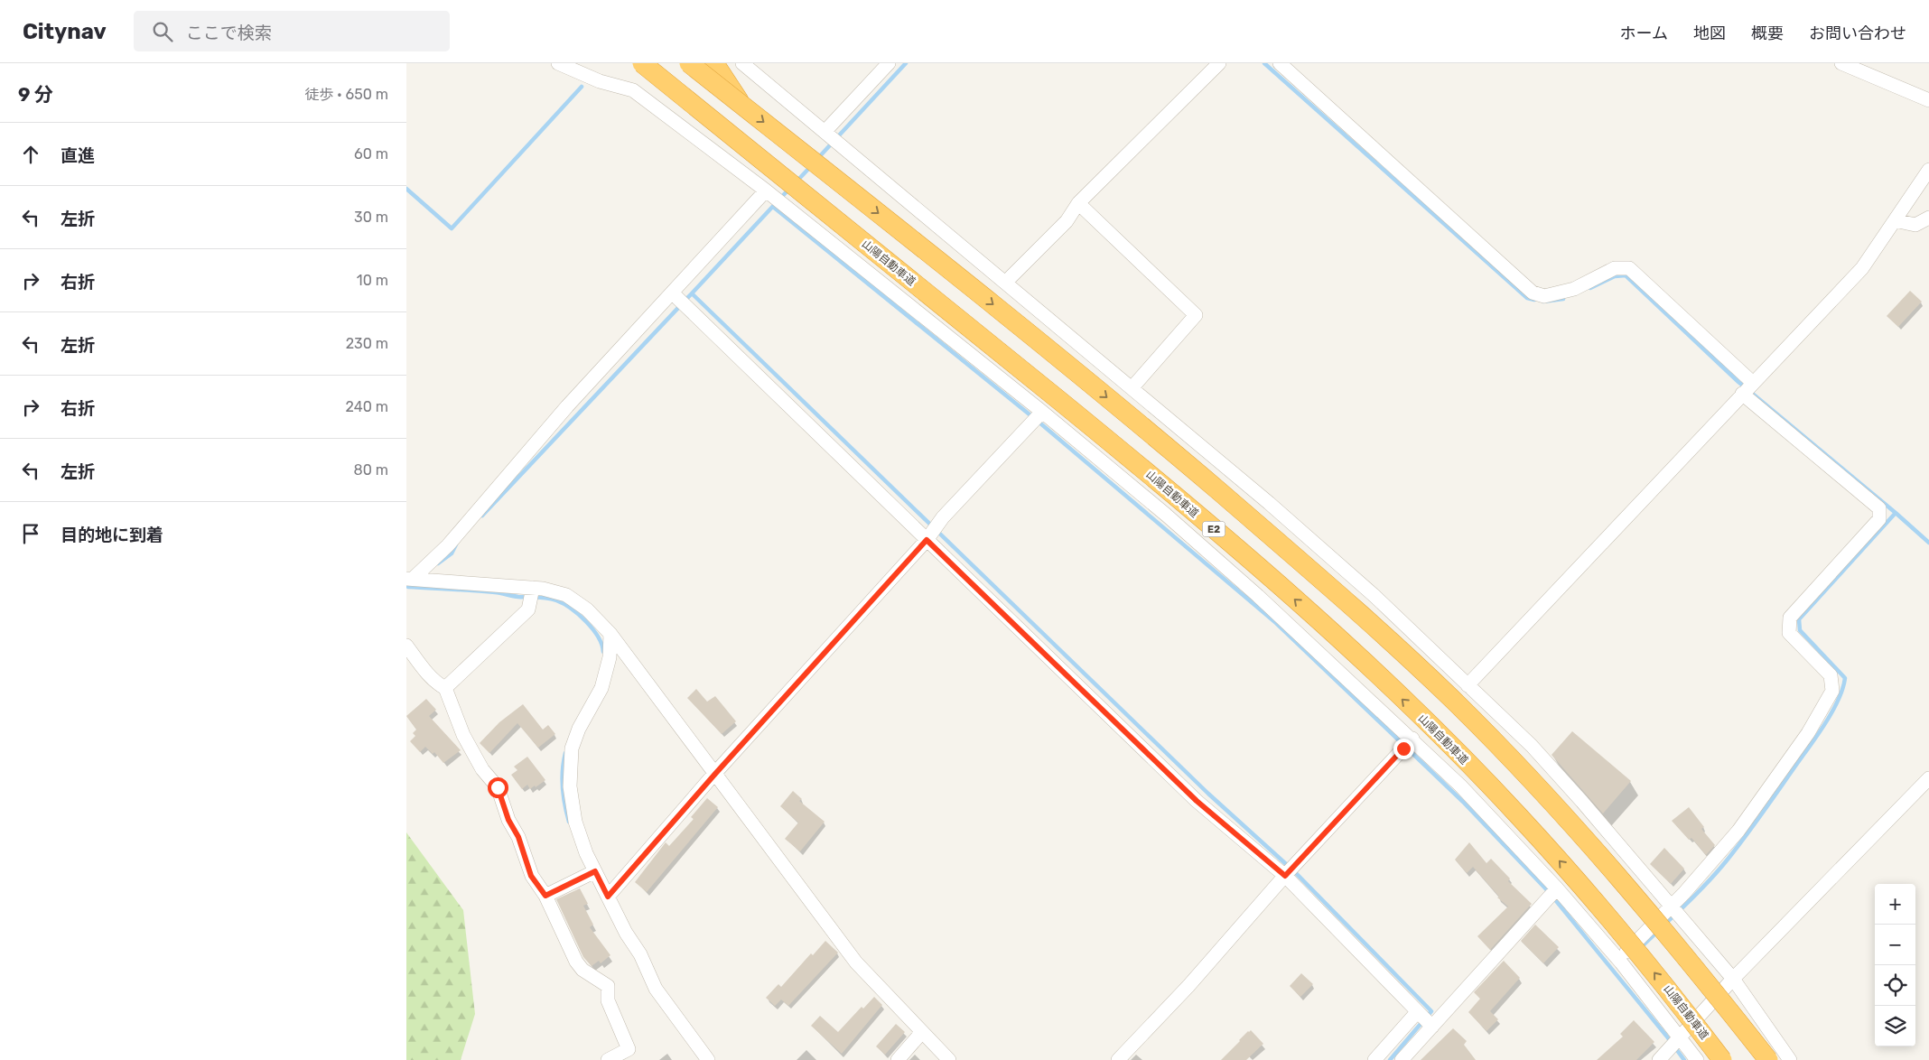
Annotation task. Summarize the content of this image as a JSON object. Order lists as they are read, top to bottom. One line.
{"streets":{"highway":["山陽自動車道","E2"]},"page":{"header":"Citynav","search":"ここで検索","nav":["ホーム","地図","概要","お問い合わせ"],"heading":["9 分","徒歩 · 650 m"],"list":[["直進","60 m"],["左折","30 m"],["右折","10 m"],["左折","230 m"],["右折","240 m"],["左折","80 m"],"目的地に到着"],"map_buttons":["+","−"]}}
